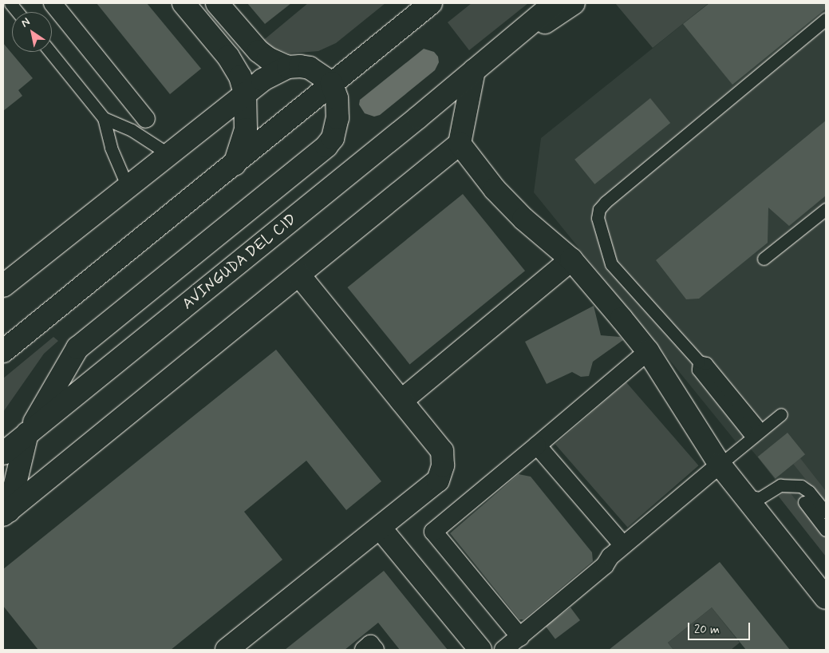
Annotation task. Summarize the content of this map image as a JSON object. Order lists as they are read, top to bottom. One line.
{"streets":{"street":["AVINGUDA DEL CID"]},"scale_bar":"20 m","north":"top left"}
